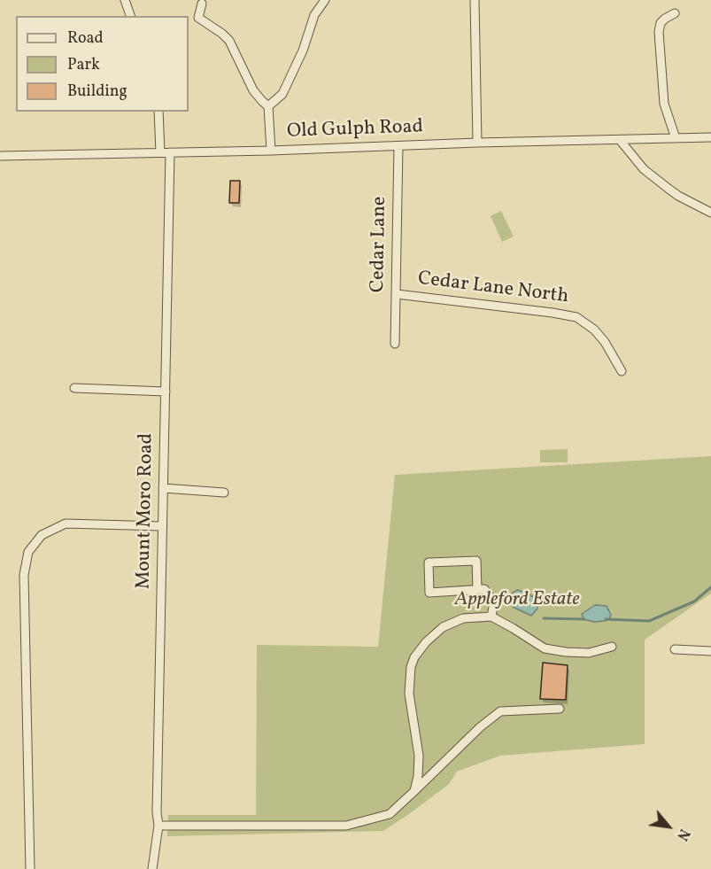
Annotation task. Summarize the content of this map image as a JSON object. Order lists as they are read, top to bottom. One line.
{"streets":{"street":["Old Gulph Road","Cedar Lane","Cedar Lane North","Mount Moro Road"]},"crossings":[["Old Gulph Road","Cedar Lane"],["Old Gulph Road","Mount Moro Road"],["Cedar Lane","Cedar Lane North"]],"parks":["Appleford Estate"],"legend":["Road","Park","Building"],"north":"bottom right"}
